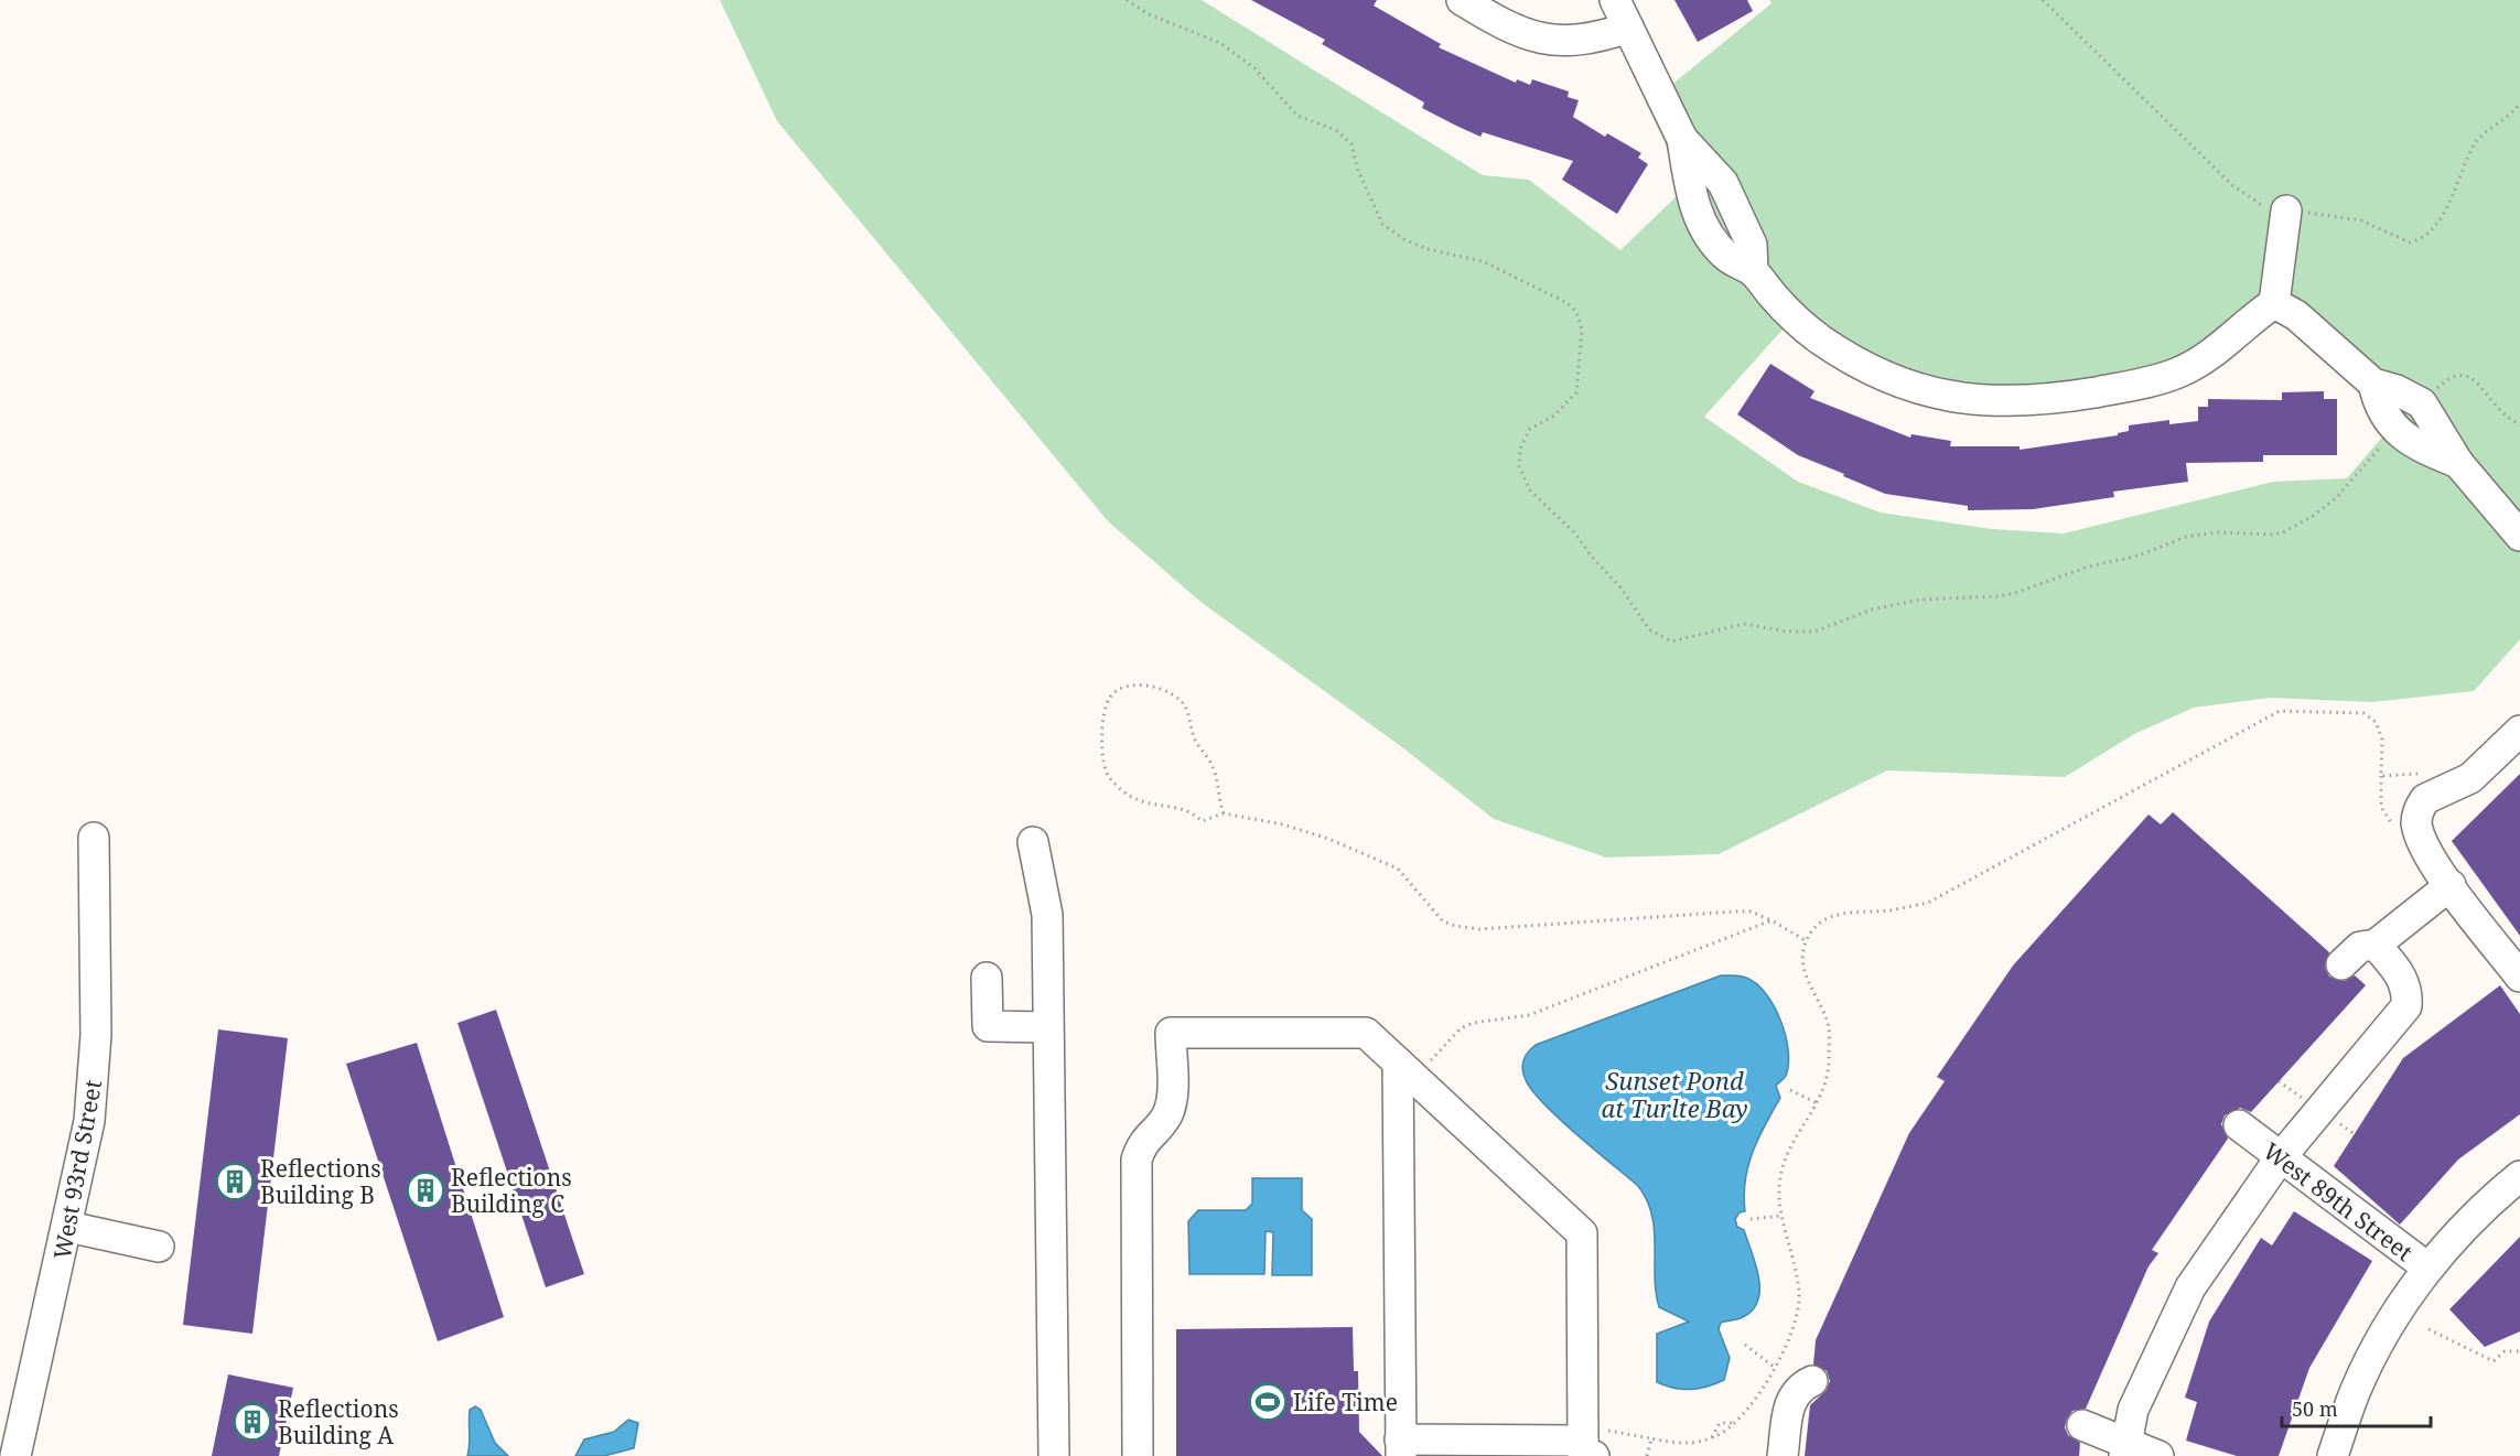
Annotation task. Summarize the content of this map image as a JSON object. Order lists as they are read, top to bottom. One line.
{"streets":{"street":["West 93rd Street","West 89th Street"]},"water":["Sunset Pond at Turlte Bay"],"places":{"building":["Reflections Building B","Reflections Building C","Reflections Building A"],"sports":["Life Time"]},"scale_bar":"50 m"}
